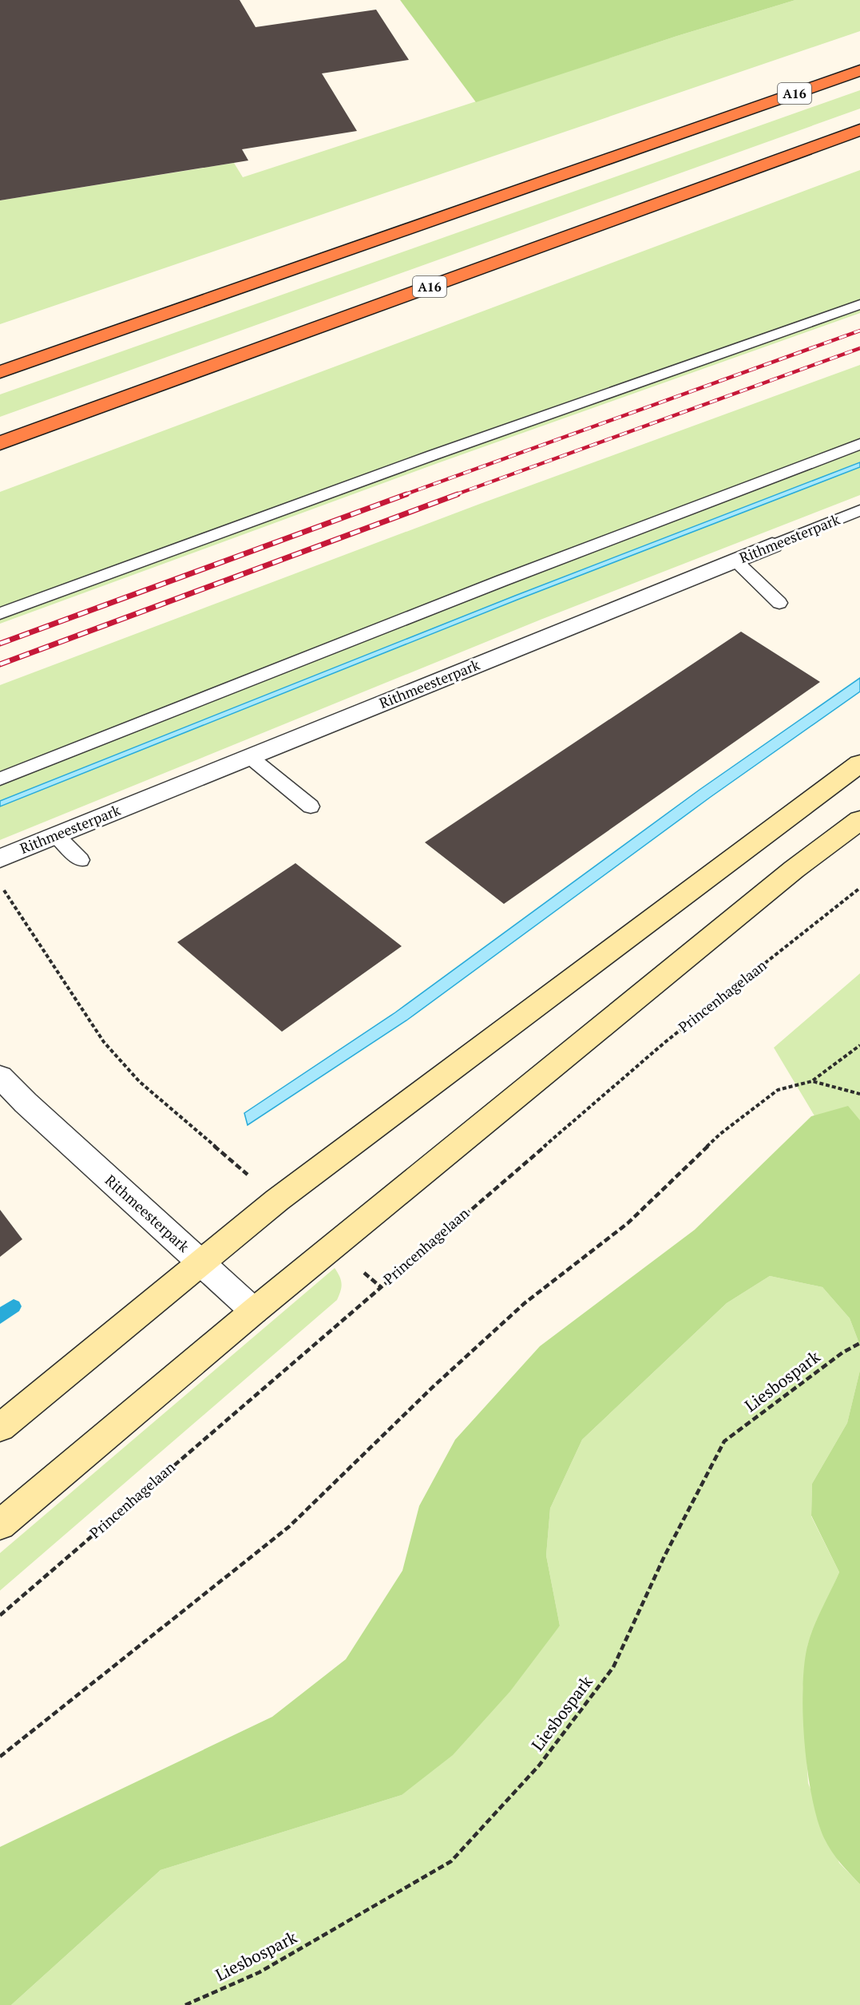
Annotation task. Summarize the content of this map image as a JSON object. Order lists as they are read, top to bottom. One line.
{"streets":{"highway":["A16"],"street":["Rithmeesterpark"],"path":["Princenhagelaan","Liesbospark"]}}
